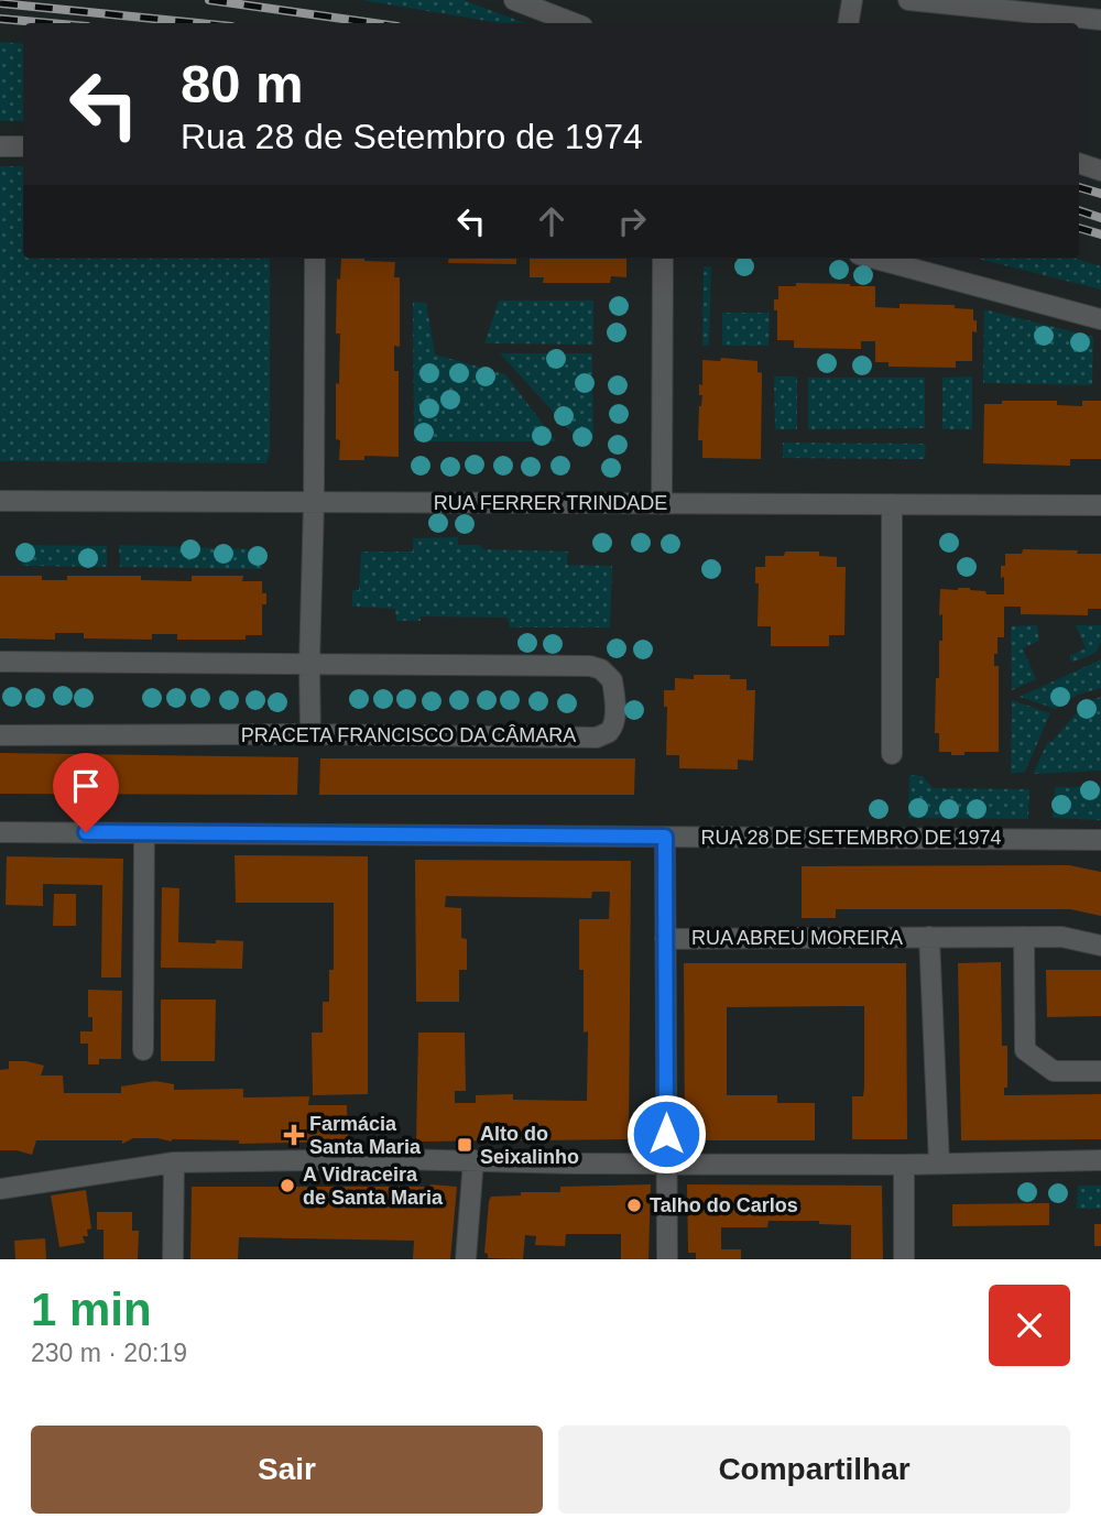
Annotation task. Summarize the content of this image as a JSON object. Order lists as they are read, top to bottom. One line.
{"streets":{"street":["RUA FERRER TRINDADE","PRACETA FRANCISCO DA CÂMARA","RUA 28 DE SETEMBRO DE 1974","RUA ABREU MOREIRA"]},"places":{"health":["Farmácia Santa Maria"],"transit":["Alto do Seixalinho"],"other":["A Vidraceira de Santa Maria","Talho do Carlos"]},"page":{"turn":["80 m","Rua 28 de Setembro de 1974"],"heading":["1 min","230 m · 20:19"],"buttons":["Sair","Compartilhar"]}}
